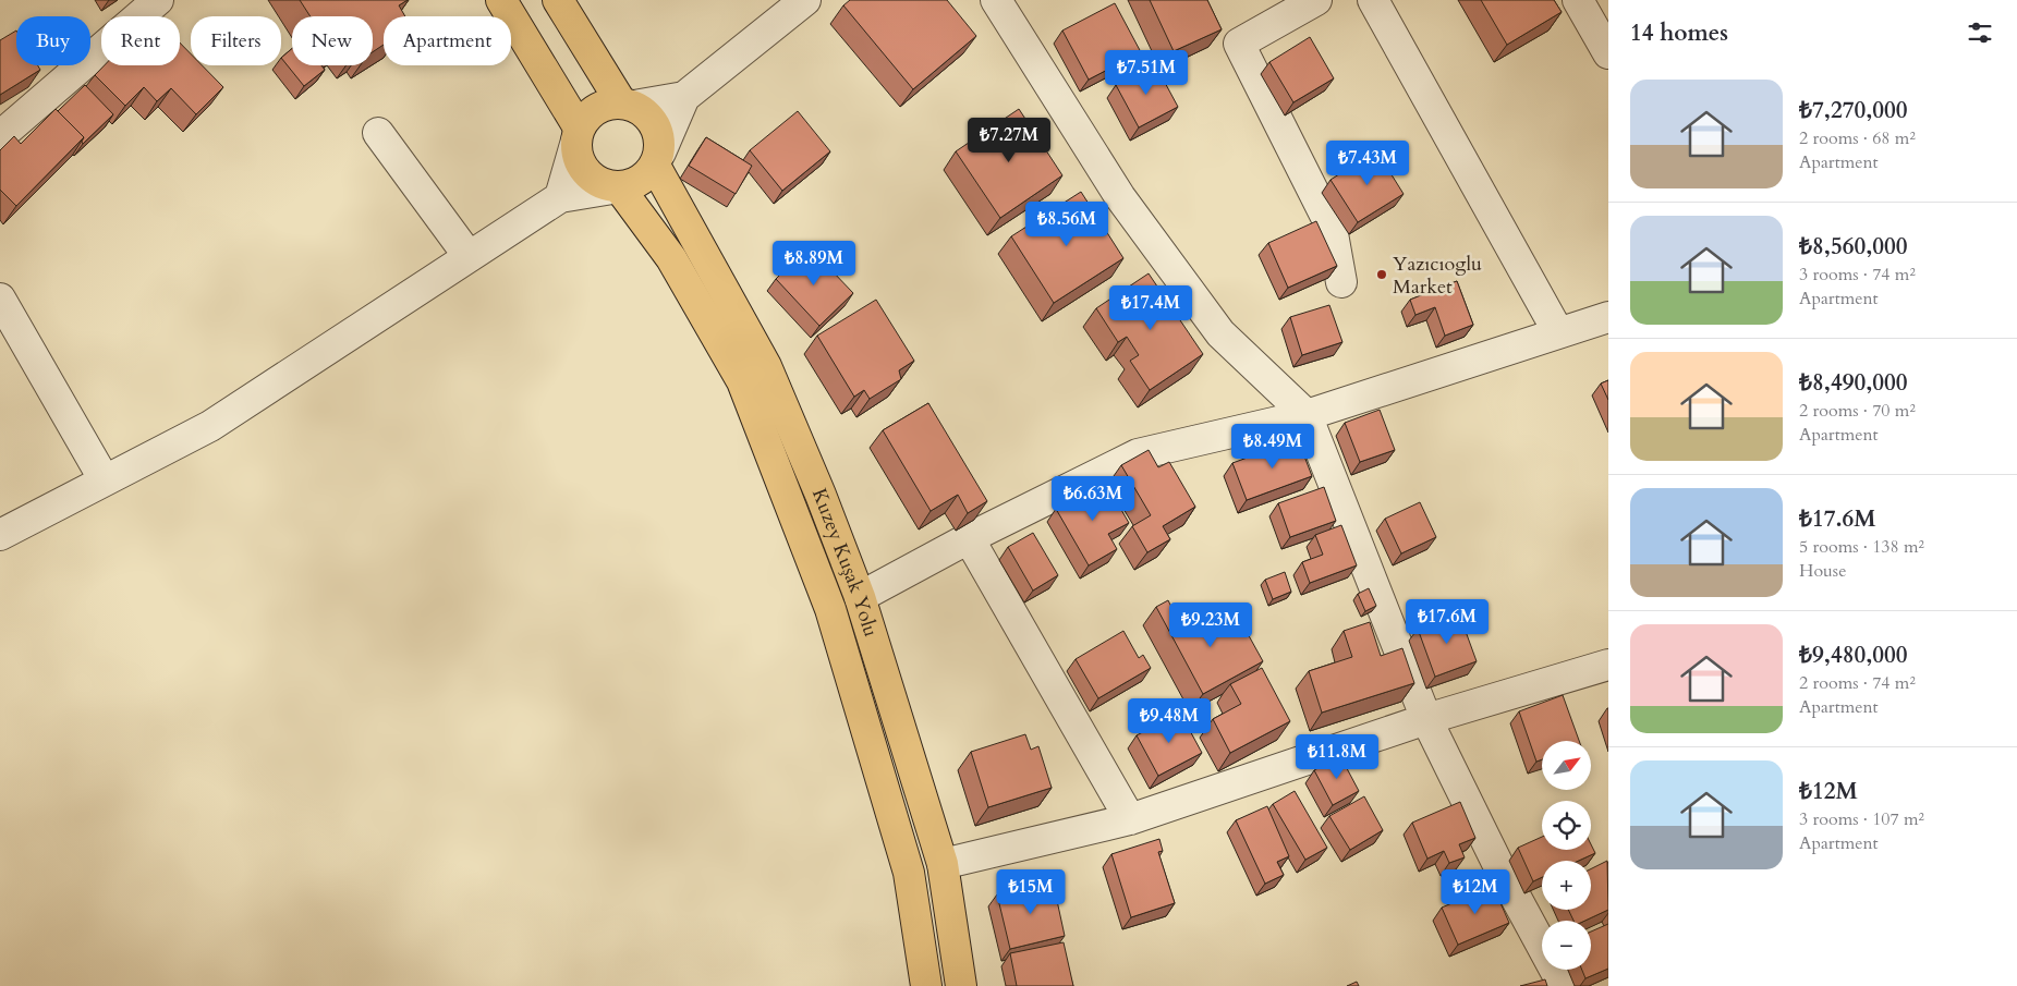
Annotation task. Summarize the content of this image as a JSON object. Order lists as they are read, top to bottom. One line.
{"streets":{"main road":["Kuzey Kuşak Yolu"]},"places":["Yazıcıoglu Market"],"north":"top right","page":{"heading":"14 homes","chip":["Buy","Rent","Filters","New","Apartment"],"price":["₺7.51M","₺7.27M","₺7.43M","₺8.56M","₺8.89M","₺17.4M","₺8.49M","₺6.63M","₺17.6M","₺9.23M","₺9.48M","₺11.8M","₺15M","₺12M"],"list":[{"name":"₺7,270,000","note":"2 rooms · 68 m² · Apartment"},{"name":"₺8,560,000","note":"3 rooms · 74 m² · Apartment"},{"name":"₺8,490,000","note":"2 rooms · 70 m² · Apartment"},{"name":"₺17.6M","note":"5 rooms · 138 m² · House"},{"name":"₺9,480,000","note":"2 rooms · 74 m² · Apartment"},{"name":"₺12M","note":"3 rooms · 107 m² · Apartment"}],"map_buttons":["+","−"]}}
